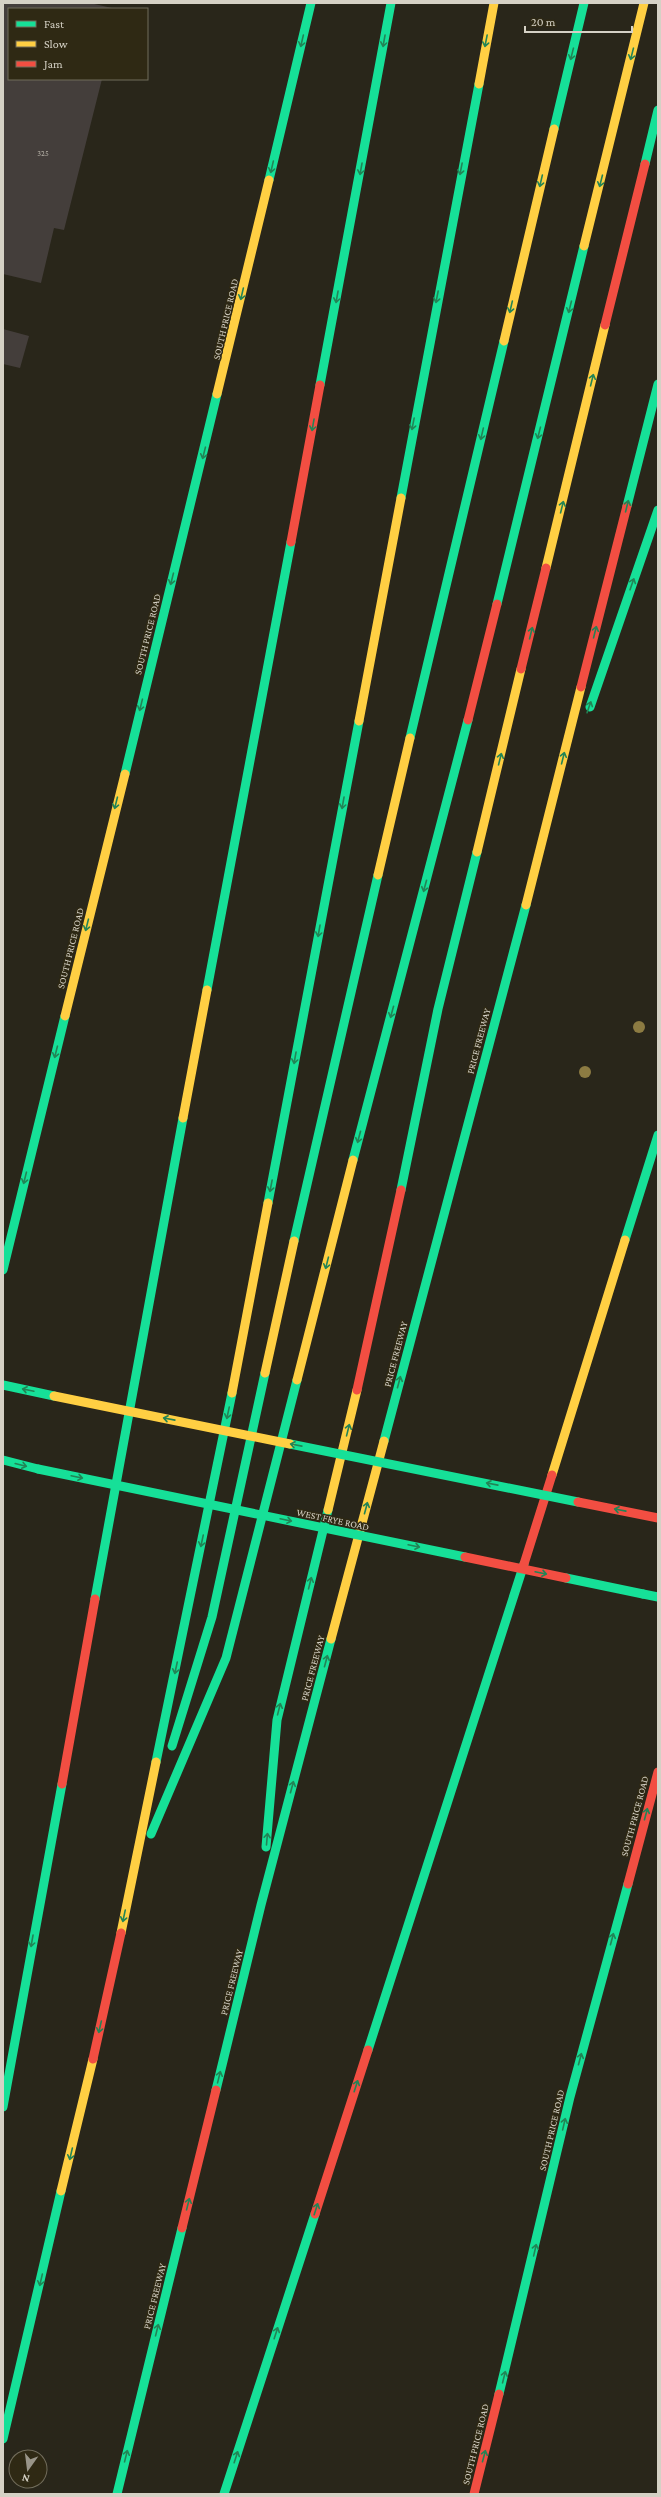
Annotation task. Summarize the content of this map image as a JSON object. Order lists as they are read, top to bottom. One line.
{"streets":{"main road":["SOUTH PRICE ROAD","PRICE FREEWAY","WEST FRYE ROAD"]},"house_numbers":["325"],"legend":["Fast","Slow","Jam"],"scale_bar":"20 m","north":"bottom"}
